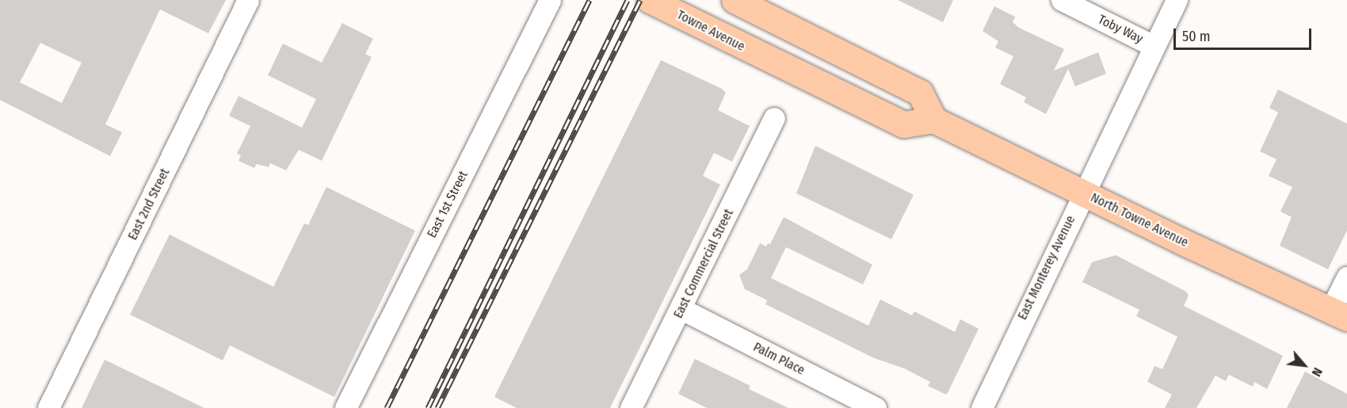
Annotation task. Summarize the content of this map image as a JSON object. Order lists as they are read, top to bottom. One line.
{"streets":{"main road":["Towne Avenue","North Towne Avenue"],"street":["Toby Way","East 2nd Street","East 1st Street","East Commercial Street","East Monterey Avenue","Palm Place"]},"crossings":[["Toby Way","East Monterey Avenue"],["Towne Avenue","North Towne Avenue"],["North Towne Avenue","East Monterey Avenue"],["East Commercial Street","Palm Place"]],"scale_bar":"50 m","north":"bottom right"}
